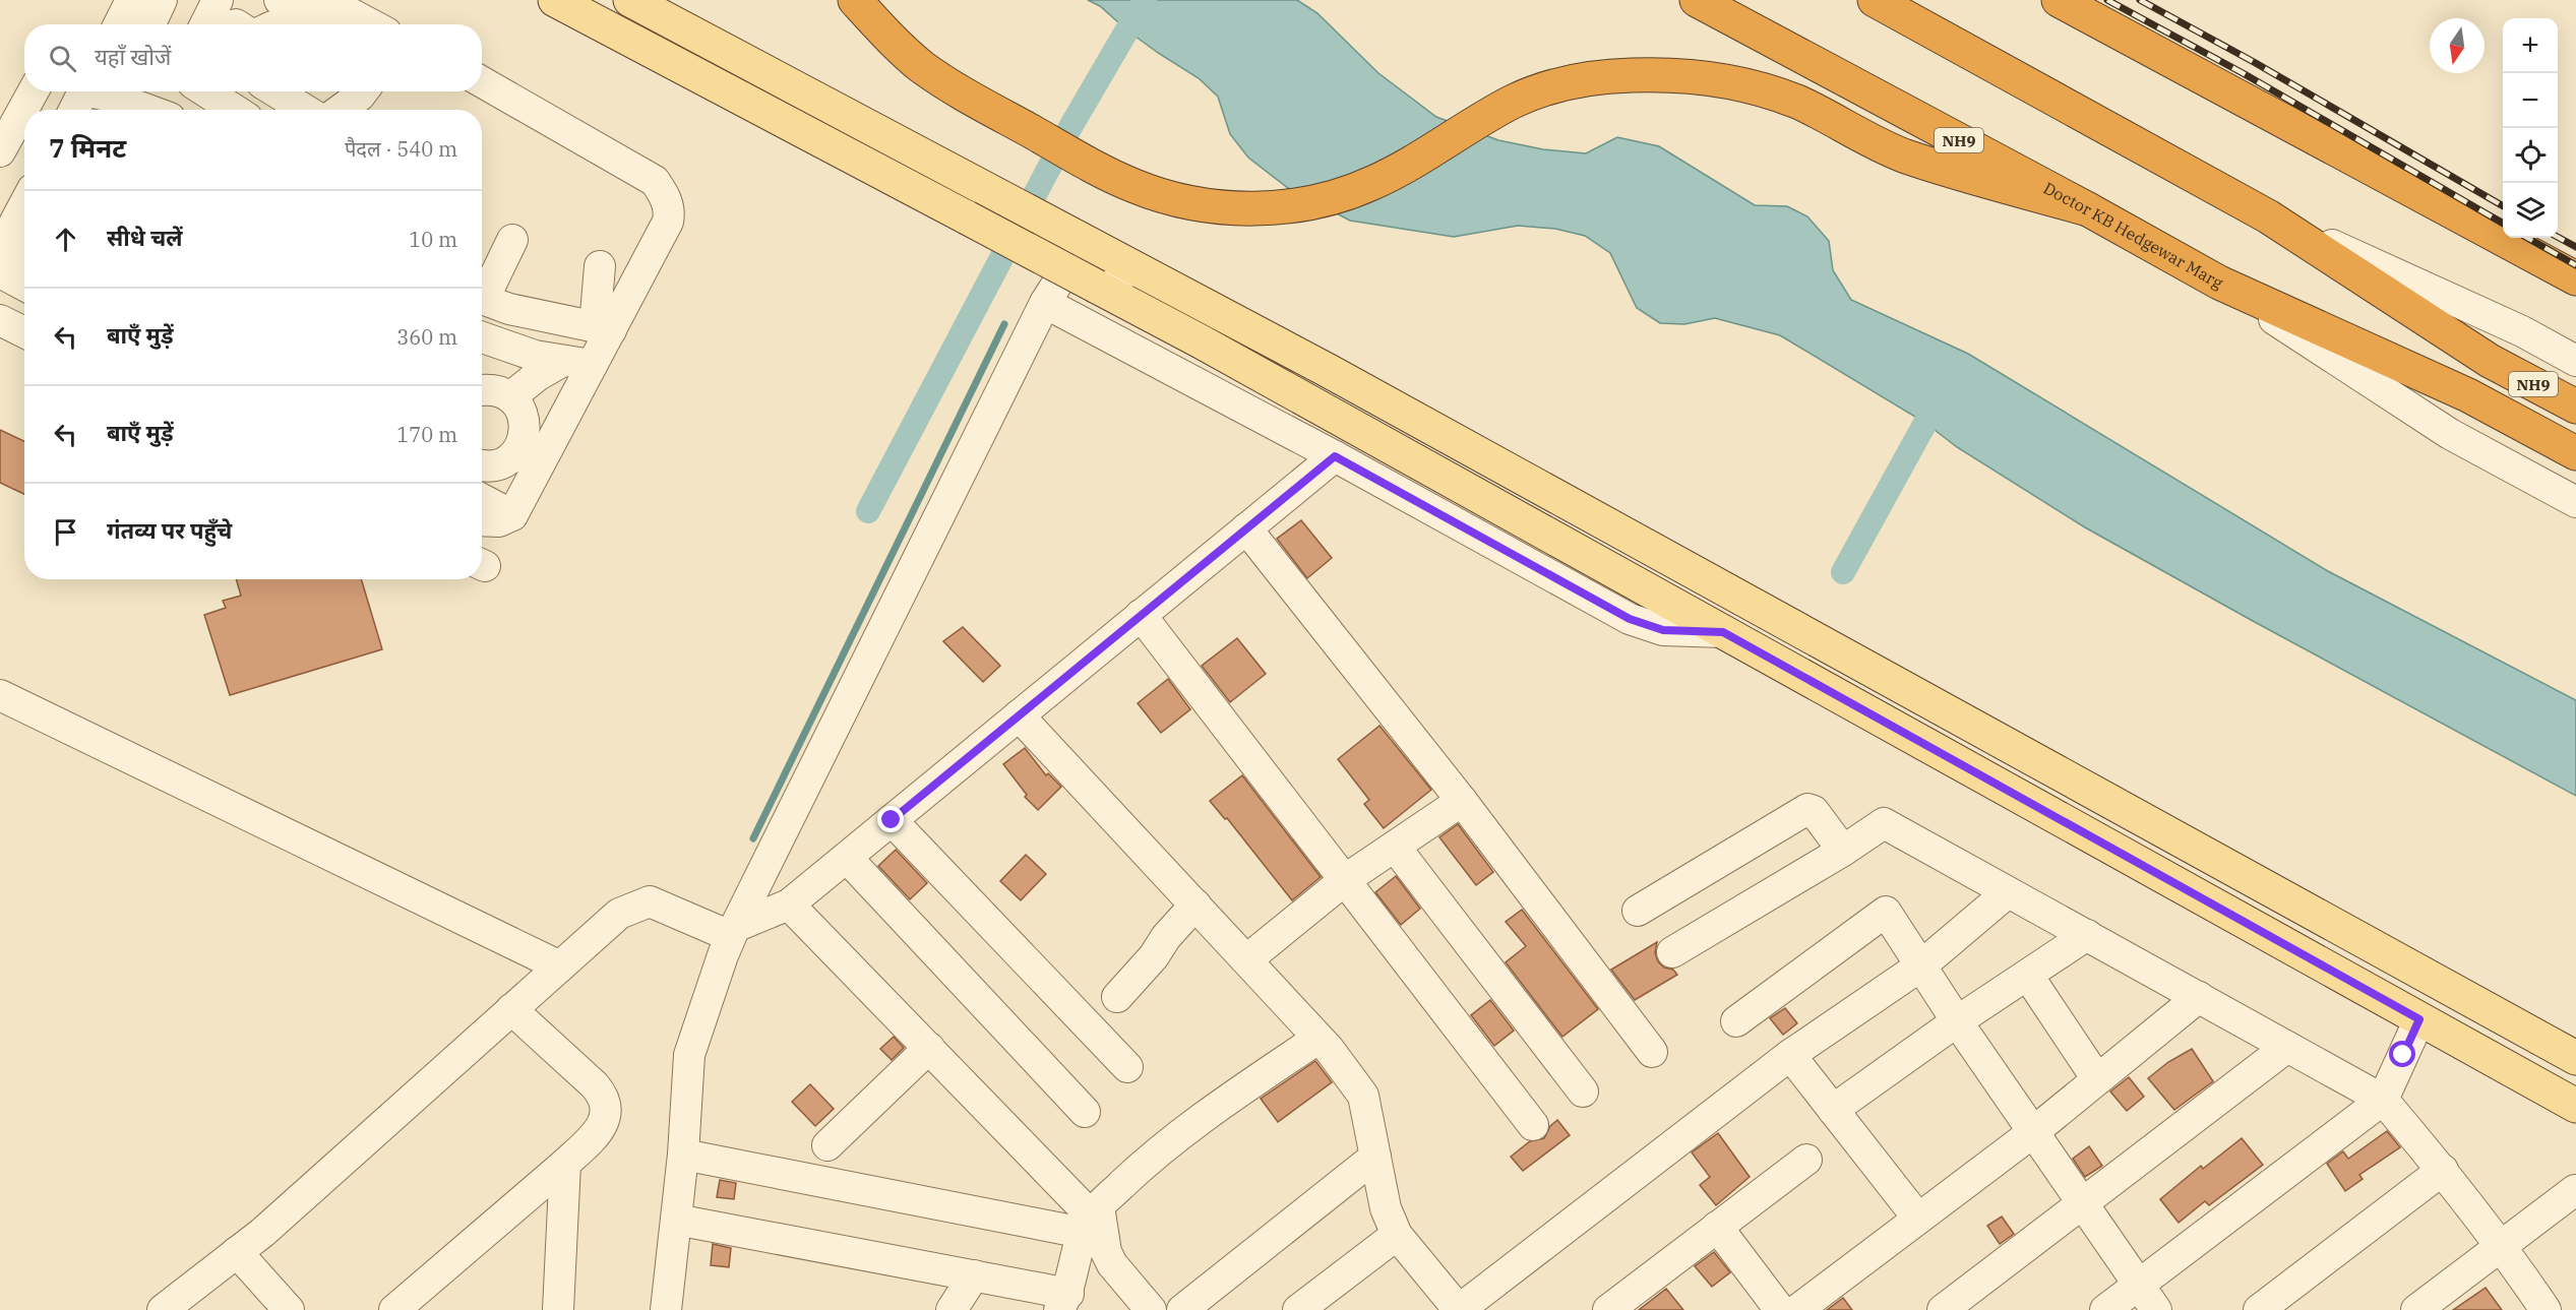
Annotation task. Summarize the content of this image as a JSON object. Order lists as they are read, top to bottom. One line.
{"streets":{"highway":["NH9","Doctor KB Hedgewar Marg"]},"north":"bottom","page":{"map_buttons":["+","−"],"search":"यहाँ खोजें","heading":["7 मिनट","पैदल · 540 m"],"list":[["सीधे चलें","10 m"],["बाएँ मुड़ें","360 m"],["बाएँ मुड़ें","170 m"],"गंतव्य पर पहुँचे"]}}
